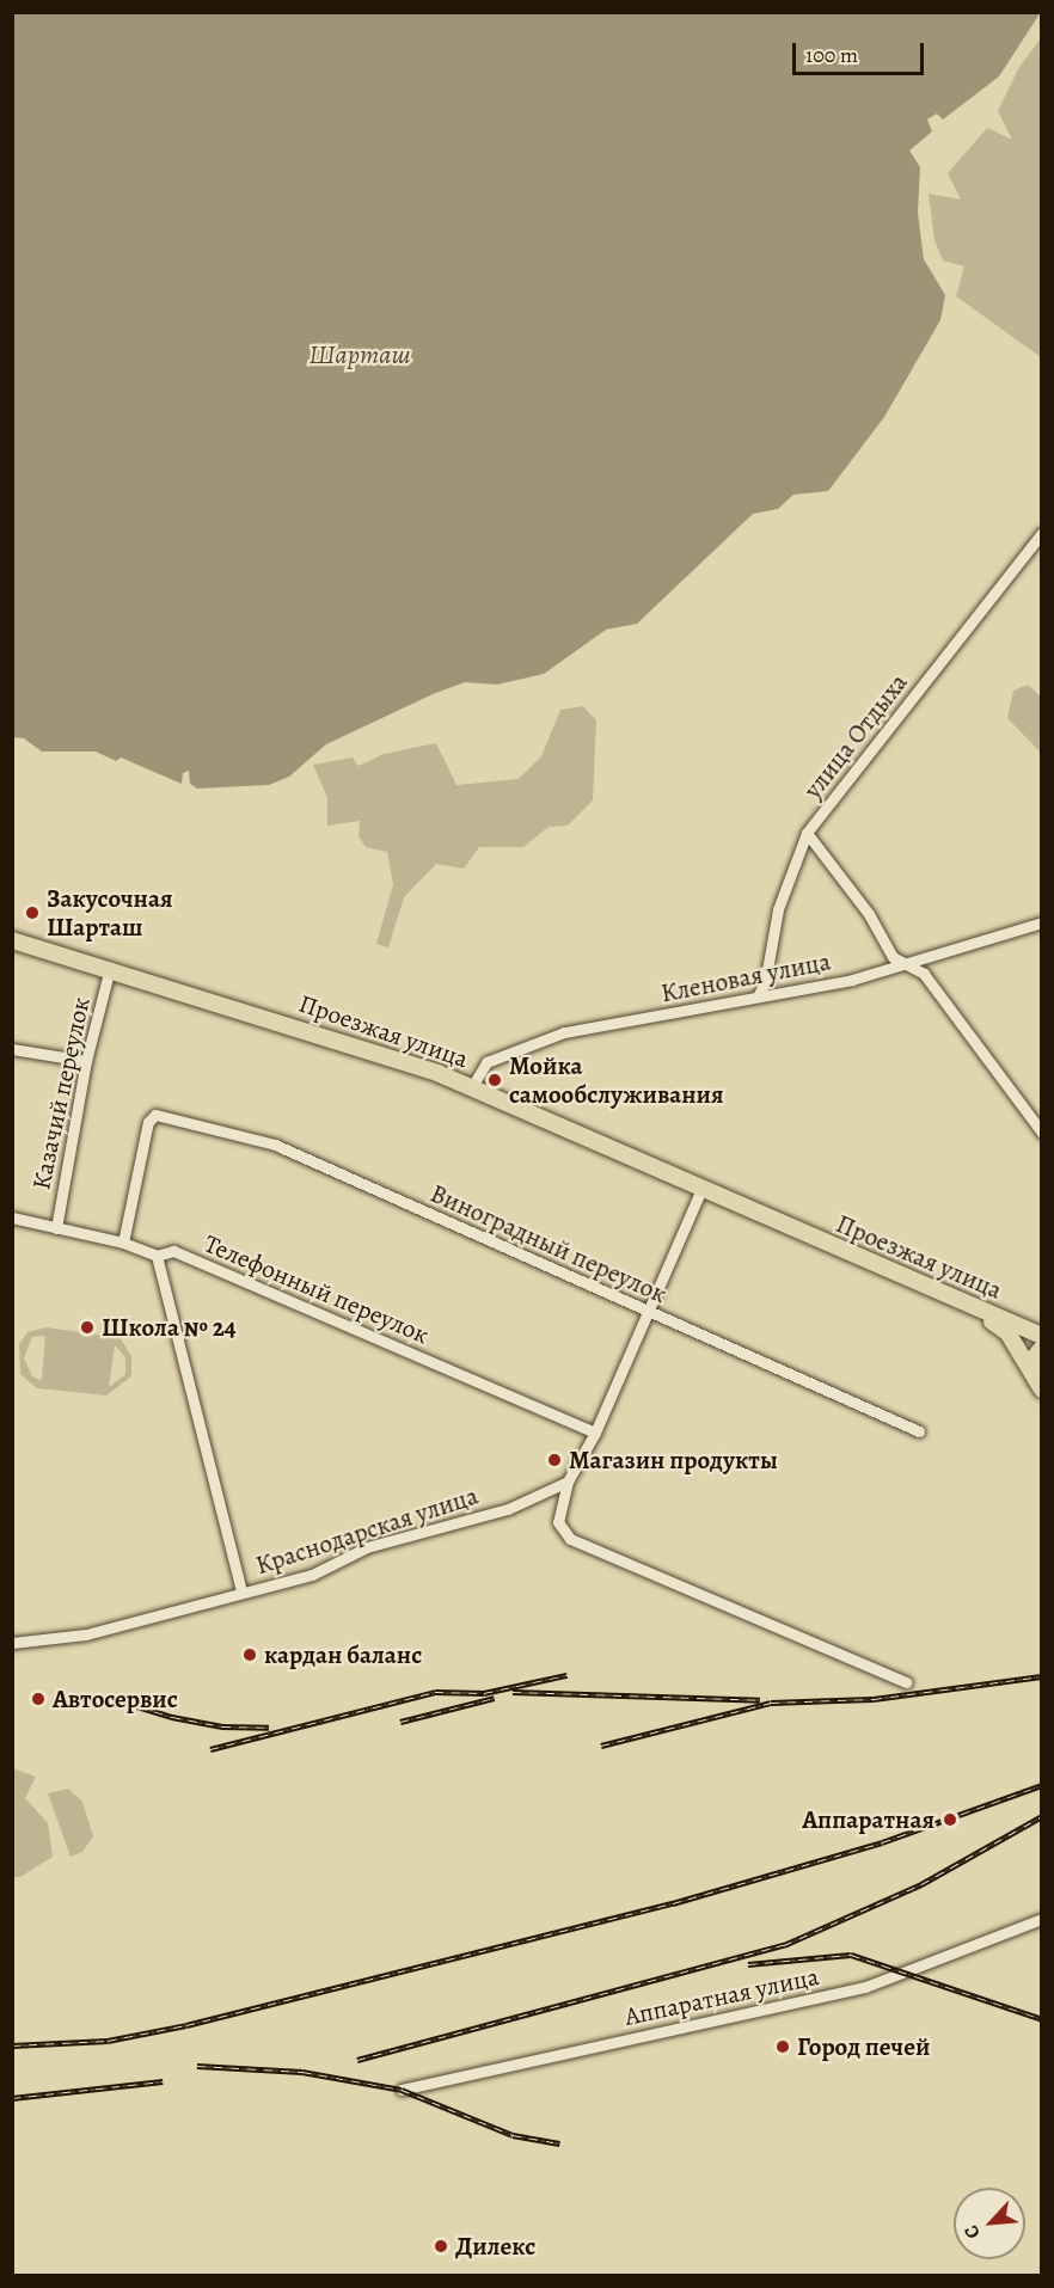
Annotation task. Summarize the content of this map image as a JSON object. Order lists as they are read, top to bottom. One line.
{"streets":{"main road":["Проезжая улица"],"street":["улица Отдыха","Кленовая улица","Казачий переулок","Виноградный переулок","Телефонный переулок","Краснодарская улица","Аппаратная улица"]},"crossings":[["улица Отдыха","Кленовая улица"],["Кленовая улица","Проезжая улица"],["Проезжая улица","Казачий переулок"],["Казачий переулок","Телефонный переулок"],["Виноградный переулок","Телефонный переулок"]],"water":["Шарташ"],"places":["Закусочная Шарташ","Мойка самообслуживания","Школа № 24","Магазин продукты","кардан баланс","Автосервис","Аппаратная","Город печей","Дилекс"],"scale_bar":"100 m","north":"bottom left"}
